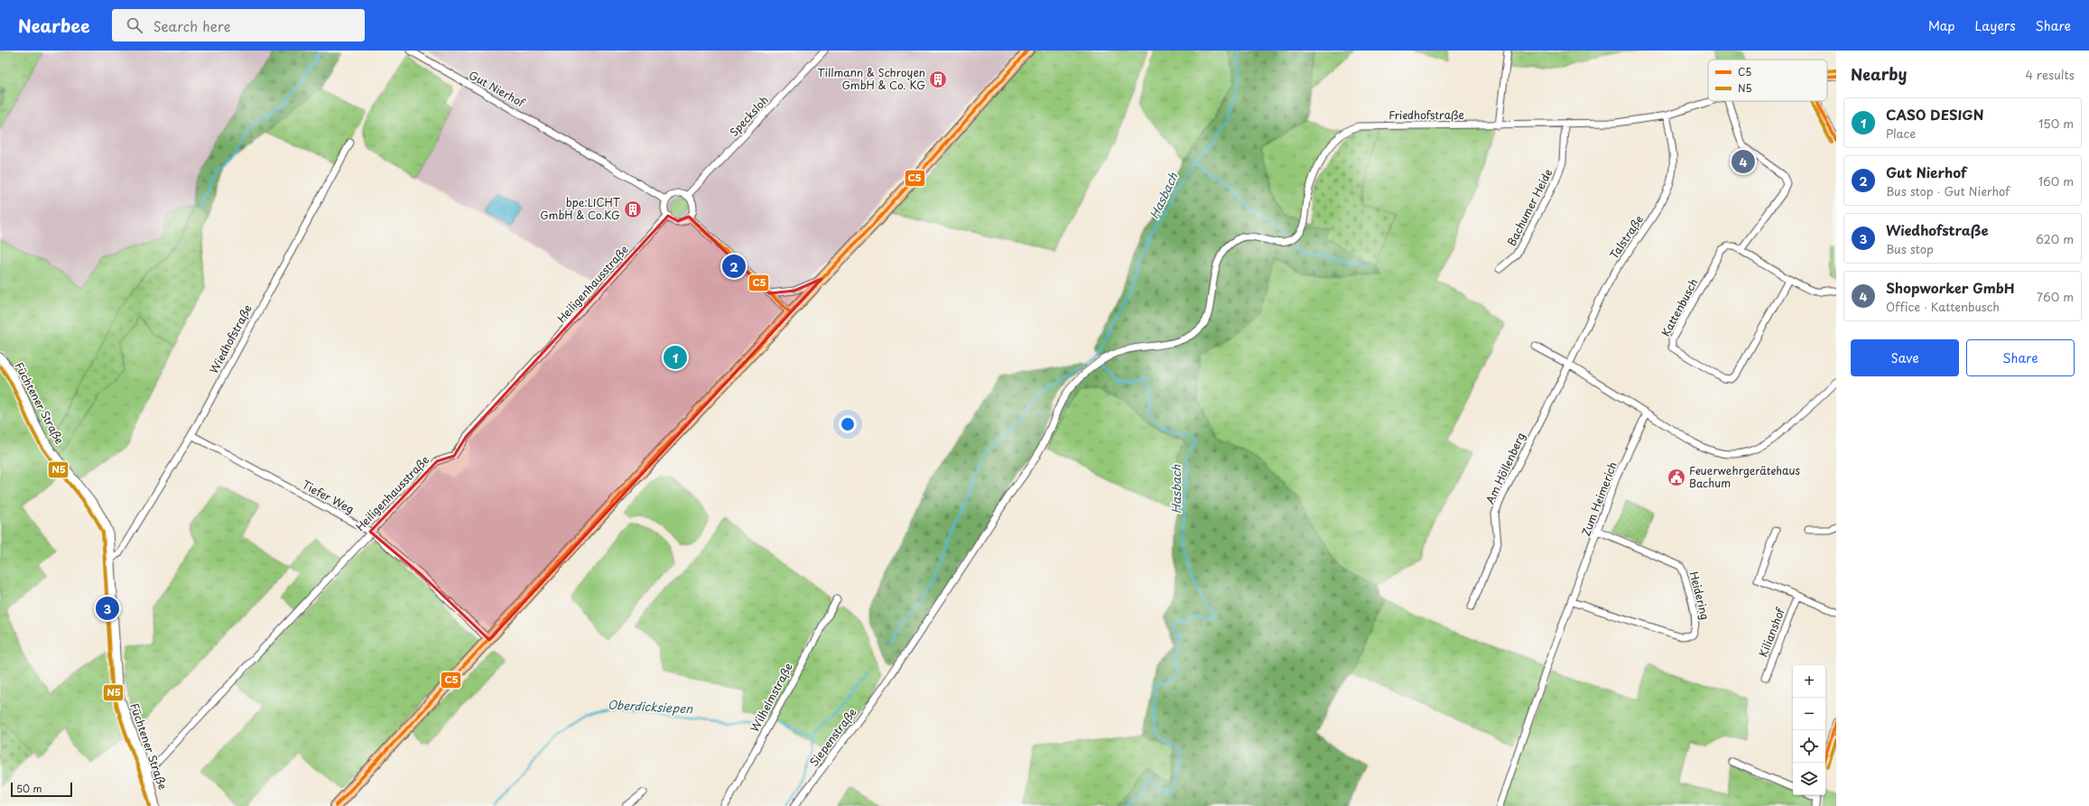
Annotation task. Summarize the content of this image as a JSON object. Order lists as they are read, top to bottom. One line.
{"streets":{"street":["Gut Nierhof","Friedhofstraße","Specksloh","Bachumer Heide","Talstraße","Heiligenhausstraße","Kattenbusch","Wiedhofstraße","Füchtener Straße","Am Höllenberg","Tiefer Weg","Zum Heimerich","Heidering","Kilianshof","Wilhelmstraße","Siepenstraße"]},"crossings":[["Gut Nierhof","Specksloh"],["Gut Nierhof","Heiligenhausstraße"],["Friedhofstraße","Bachumer Heide"],["Friedhofstraße","Talstraße"],["Friedhofstraße","Siepenstraße"],["Specksloh","Heiligenhausstraße"],["Talstraße","Am Höllenberg"],["Heiligenhausstraße","Füchtener Straße"],["Heiligenhausstraße","Tiefer Weg"],["Wiedhofstraße","Füchtener Straße"],["Wiedhofstraße","Tiefer Weg"],["Zum Heimerich","Heidering"]],"water":["Hasbach","Oberdicksiepen"],"places":{"building":["Tillmann & Schroyen GmbH & Co. KG","bpe:LICHT GmbH & Co.KG"],"public building":["Feuerwehrgerätehaus Bachum"]},"lines":["transit line C5","transit line N5"],"legend":["C5","N5"],"scale_bar":"50 m","page":{"header":"Nearbee","search":"Search here","nav":["Map","Layers","Share"],"heading":["Nearby","4 results"],"list":[{"mark":"1","name":"CASO DESIGN","note":"Place","value":"150 m"},{"mark":"2","name":"Gut Nierhof","note":"Bus stop · Gut Nierhof","value":"160 m"},{"mark":"3","name":"Wiedhofstraße","note":"Bus stop","value":"620 m"},{"mark":"4","name":"Shopworker GmbH","note":"Office · Kattenbusch","value":"760 m"}],"pins":["4","2","1","3"],"buttons":["Save","Share"],"map_buttons":["+","−"],"scale":"50 m"}}
